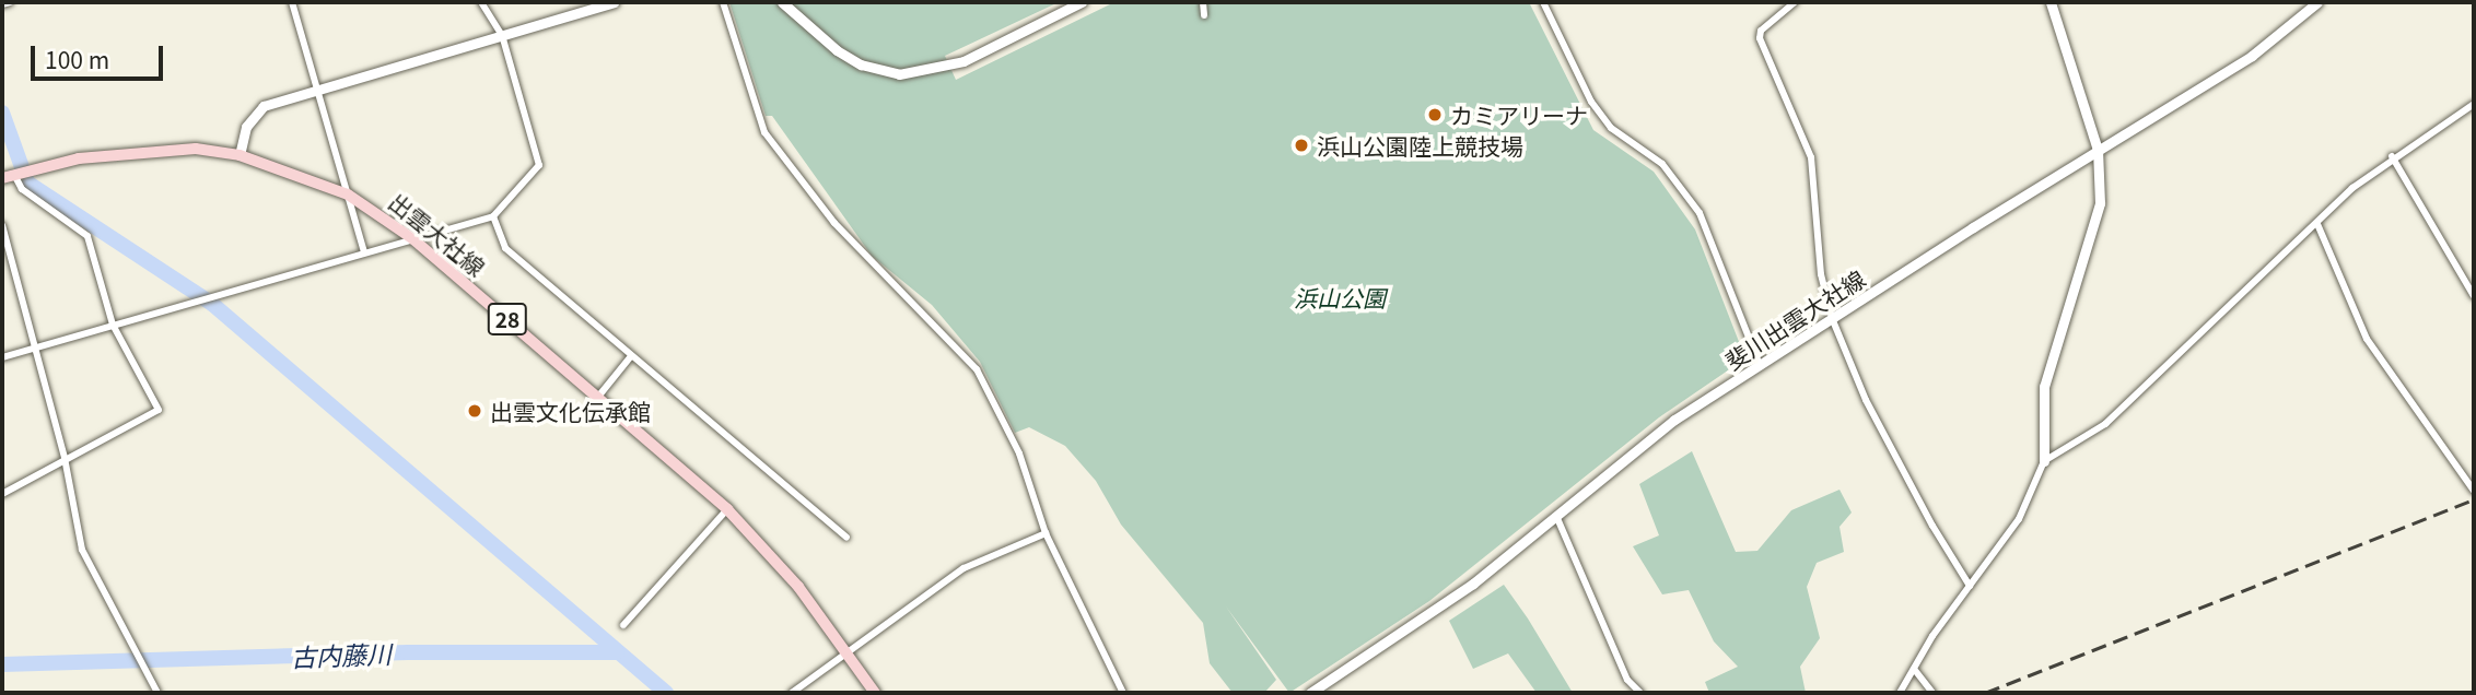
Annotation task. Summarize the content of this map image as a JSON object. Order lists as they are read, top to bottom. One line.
{"streets":{"main road":["出雲大社線","28"],"street":["斐川出雲大社線"]},"water":["古内藤川"],"parks":["浜山公園"],"places":["カミアリーナ","浜山公園陸上競技場","出雲文化伝承館"],"scale_bar":"100 m"}
